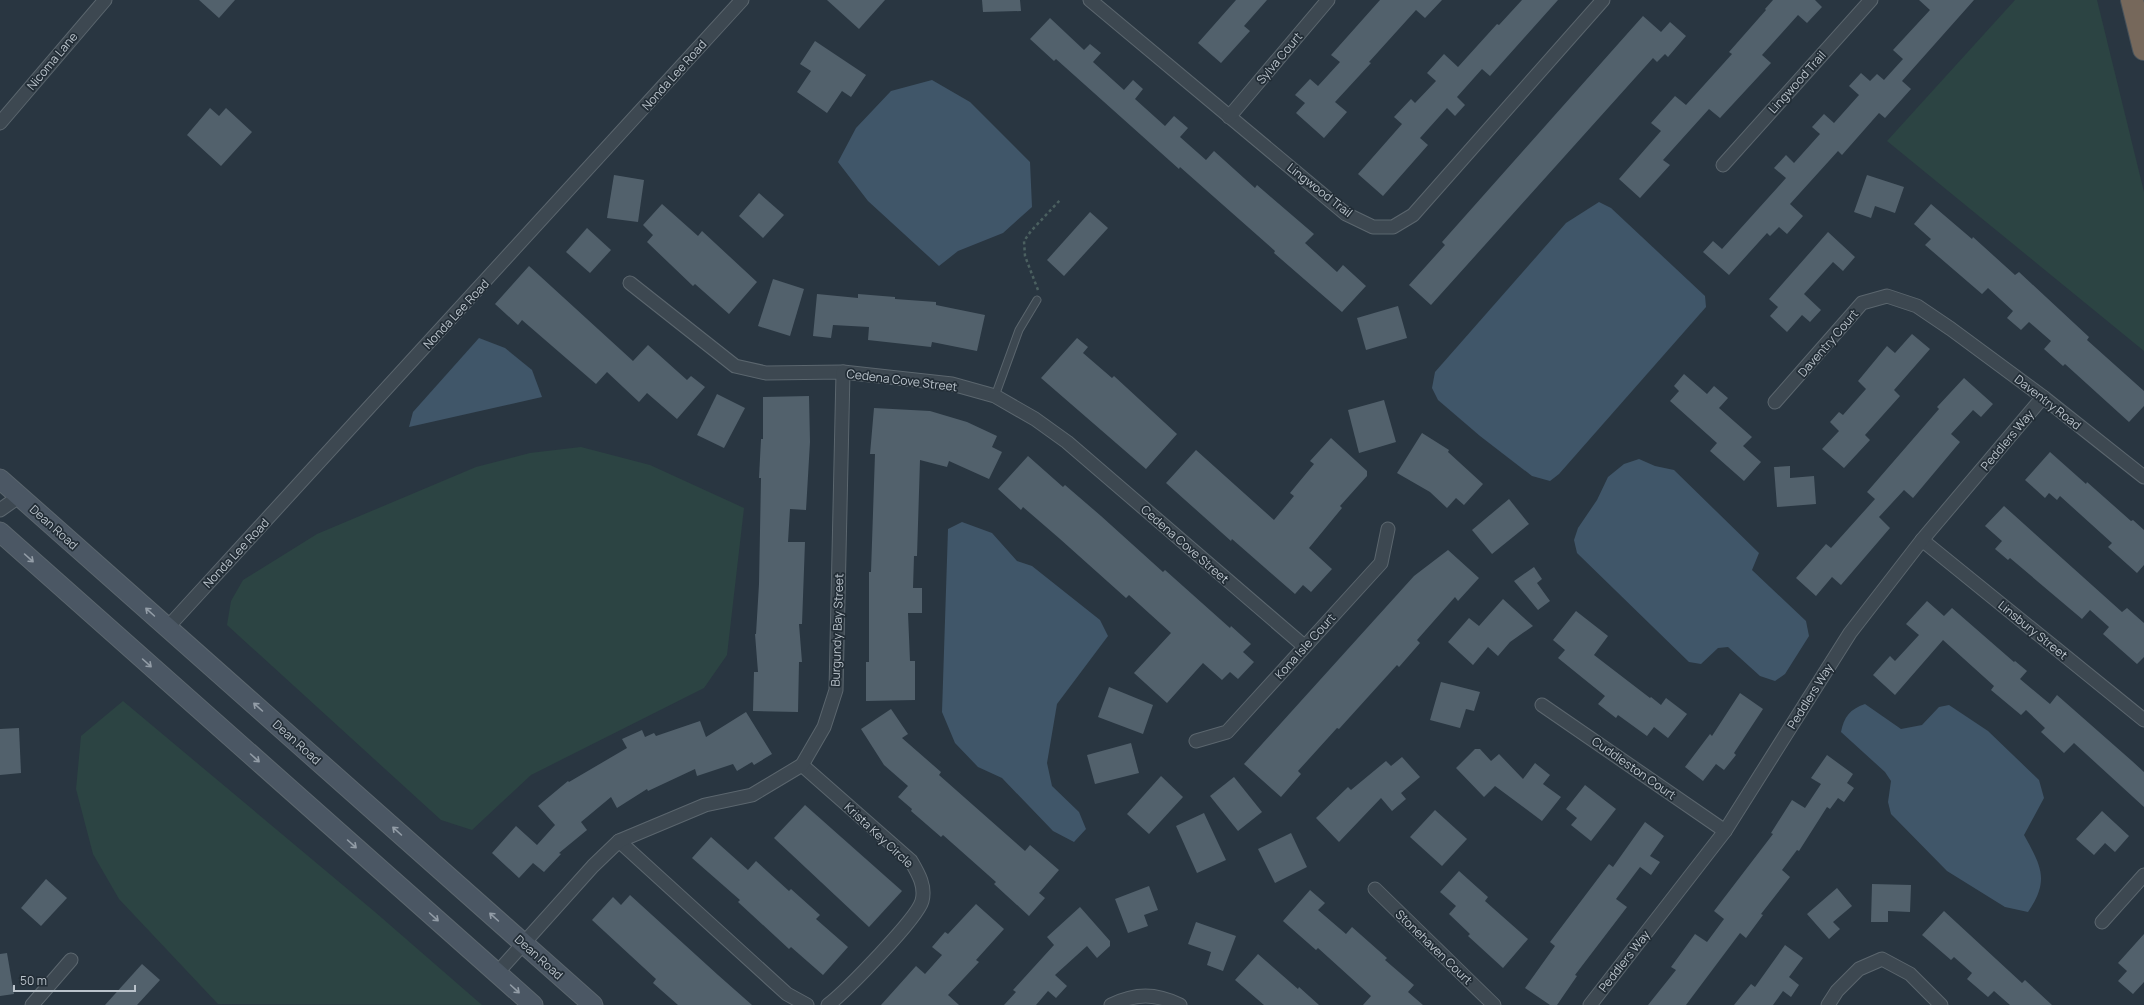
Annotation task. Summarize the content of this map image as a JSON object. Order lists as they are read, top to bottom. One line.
{"streets":{"main road":["Dean Road"],"street":["Sylva Court","Nicoma Lane","Nonda Lee Road","Lingwood Trail","Daventry Court","Cedena Cove Street","Daventry Road","Peddlers Way","Burgundy Bay Street","Linsbury Street","Kona Isle Court","Cuddleston Court","Krista Key Circle","Stonehaven Court"]},"crossings":[["Sylva Court","Lingwood Trail"],["Nonda Lee Road","Dean Road"],["Daventry Court","Daventry Road"],["Cedena Cove Street","Burgundy Bay Street"],["Cedena Cove Street","Kona Isle Court"],["Daventry Road","Peddlers Way"],["Peddlers Way","Linsbury Street"],["Peddlers Way","Cuddleston Court"],["Dean Road","Burgundy Bay Street"],["Burgundy Bay Street","Krista Key Circle"]],"scale_bar":"50 m"}
